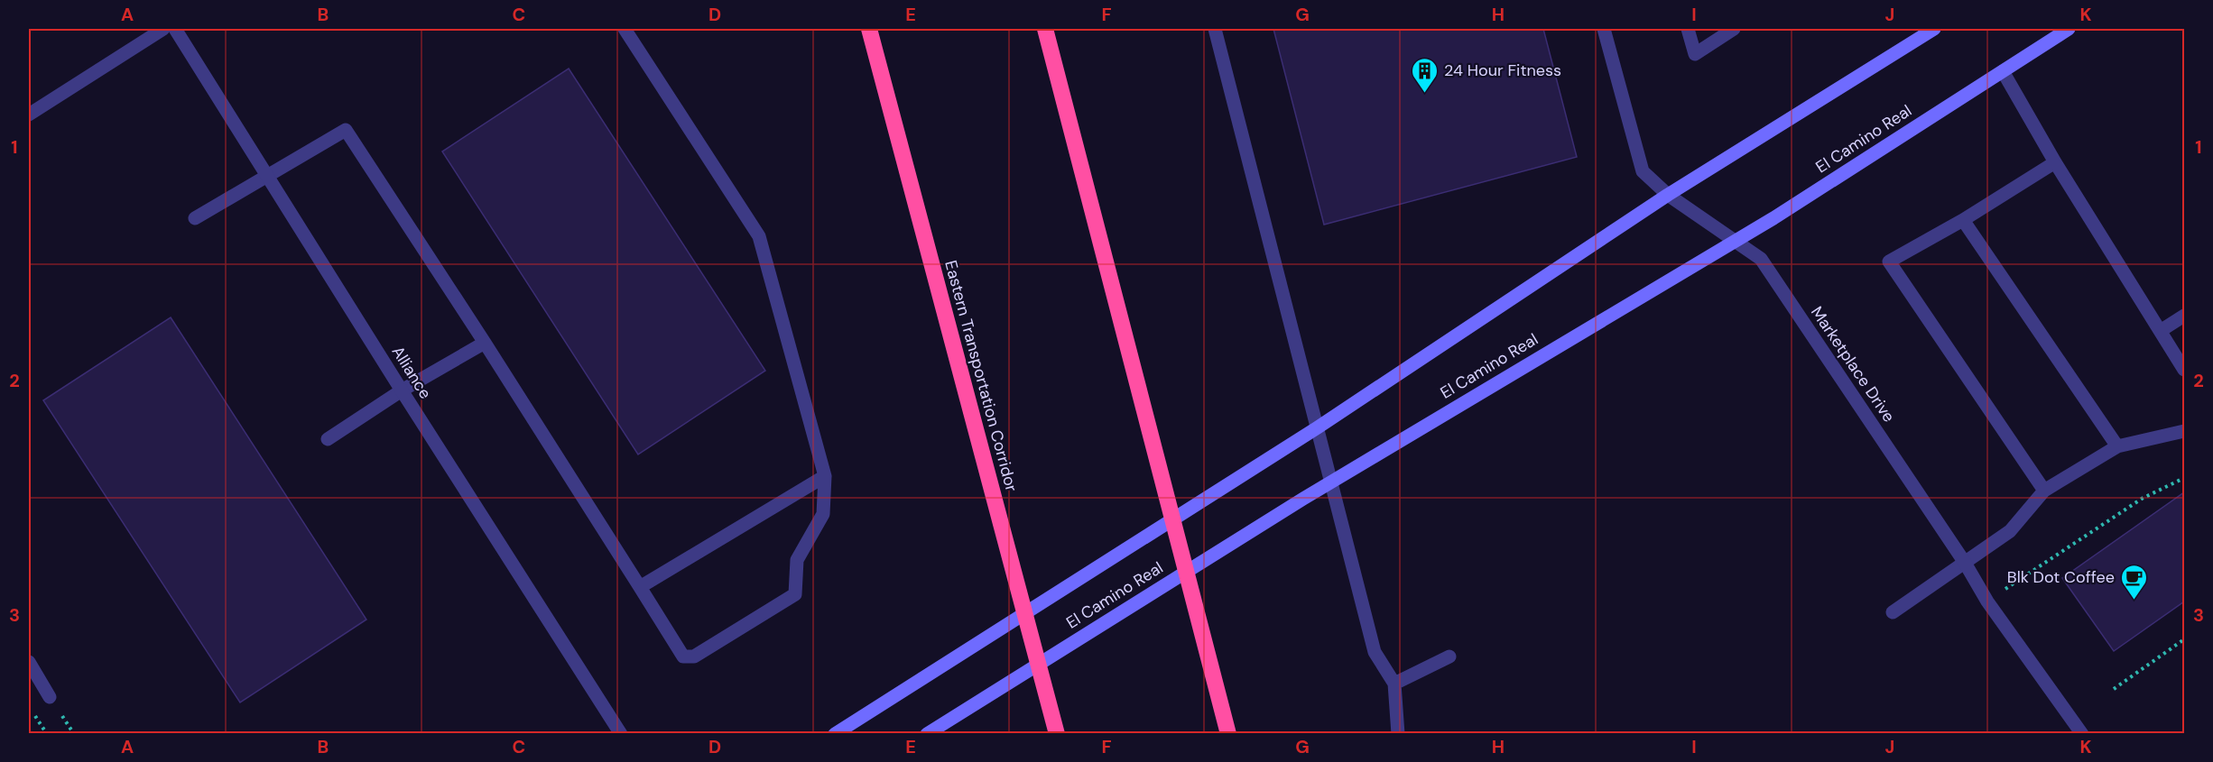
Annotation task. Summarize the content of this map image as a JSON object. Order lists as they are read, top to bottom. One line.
{"streets":{"highway":["Eastern Transportation Corridor"],"main road":["El Camino Real"],"street":["Marketplace Drive","Alliance"]},"crossings":[["El Camino Real","Marketplace Drive"]],"places":{"building":["24 Hour Fitness"],"cafe":["Blk Dot Coffee"]},"grid":{"columns":["A","B","C","D","E","F","G","H","I","J","K"],"rows":["1","2","3"]}}
